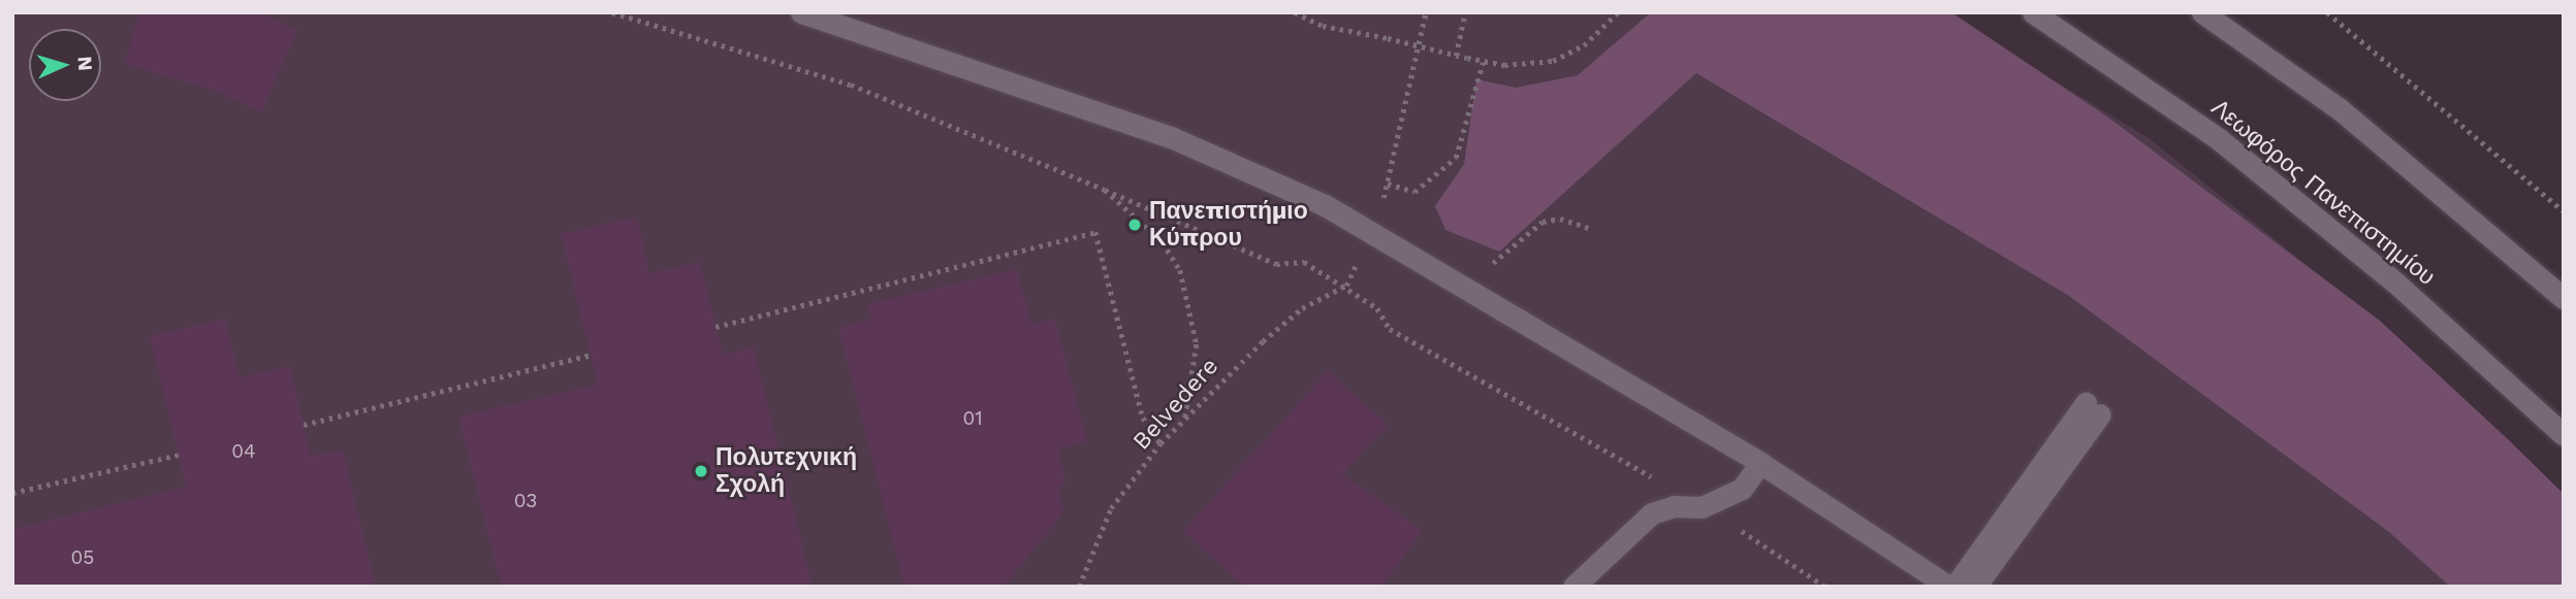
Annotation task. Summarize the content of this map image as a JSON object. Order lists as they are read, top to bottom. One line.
{"streets":{"street":["Λεωφόρος Πανεπιστημίου"],"path":["Belvedere"]},"places":["Πανεπιστήμιο Κύπρου","Πολυτεχνική Σχολή"],"house_numbers":["01","04","03","05"],"north":"right"}
